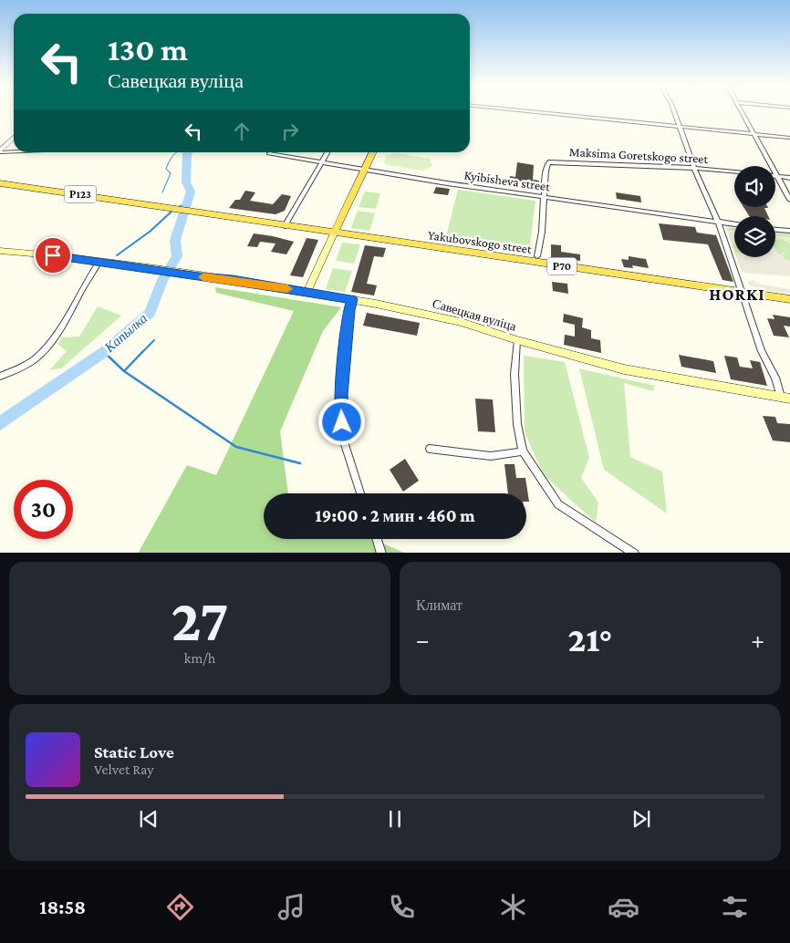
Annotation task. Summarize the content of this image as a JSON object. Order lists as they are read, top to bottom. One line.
{"streets":{"main road":["Р123","Yakubovskogo street","Р70","Савецкая вуліца"],"street":["Maksima Goretskogo street","Kyibisheva street"]},"crossings":[["Maksima Goretskogo street","Kyibisheva street"]],"districts":["HORKI"],"water":["Капылка"],"page":{"turn":["130 m","Савецкая вуліца"],"limit":"30","trip":"19:00 · 2 мин · 460 m","tile":[["27","km/h"],"Климат"],"heat":["−","21°","+"],"song":["Static Love","Velvet Ray"],"tabs":"18:58"}}
